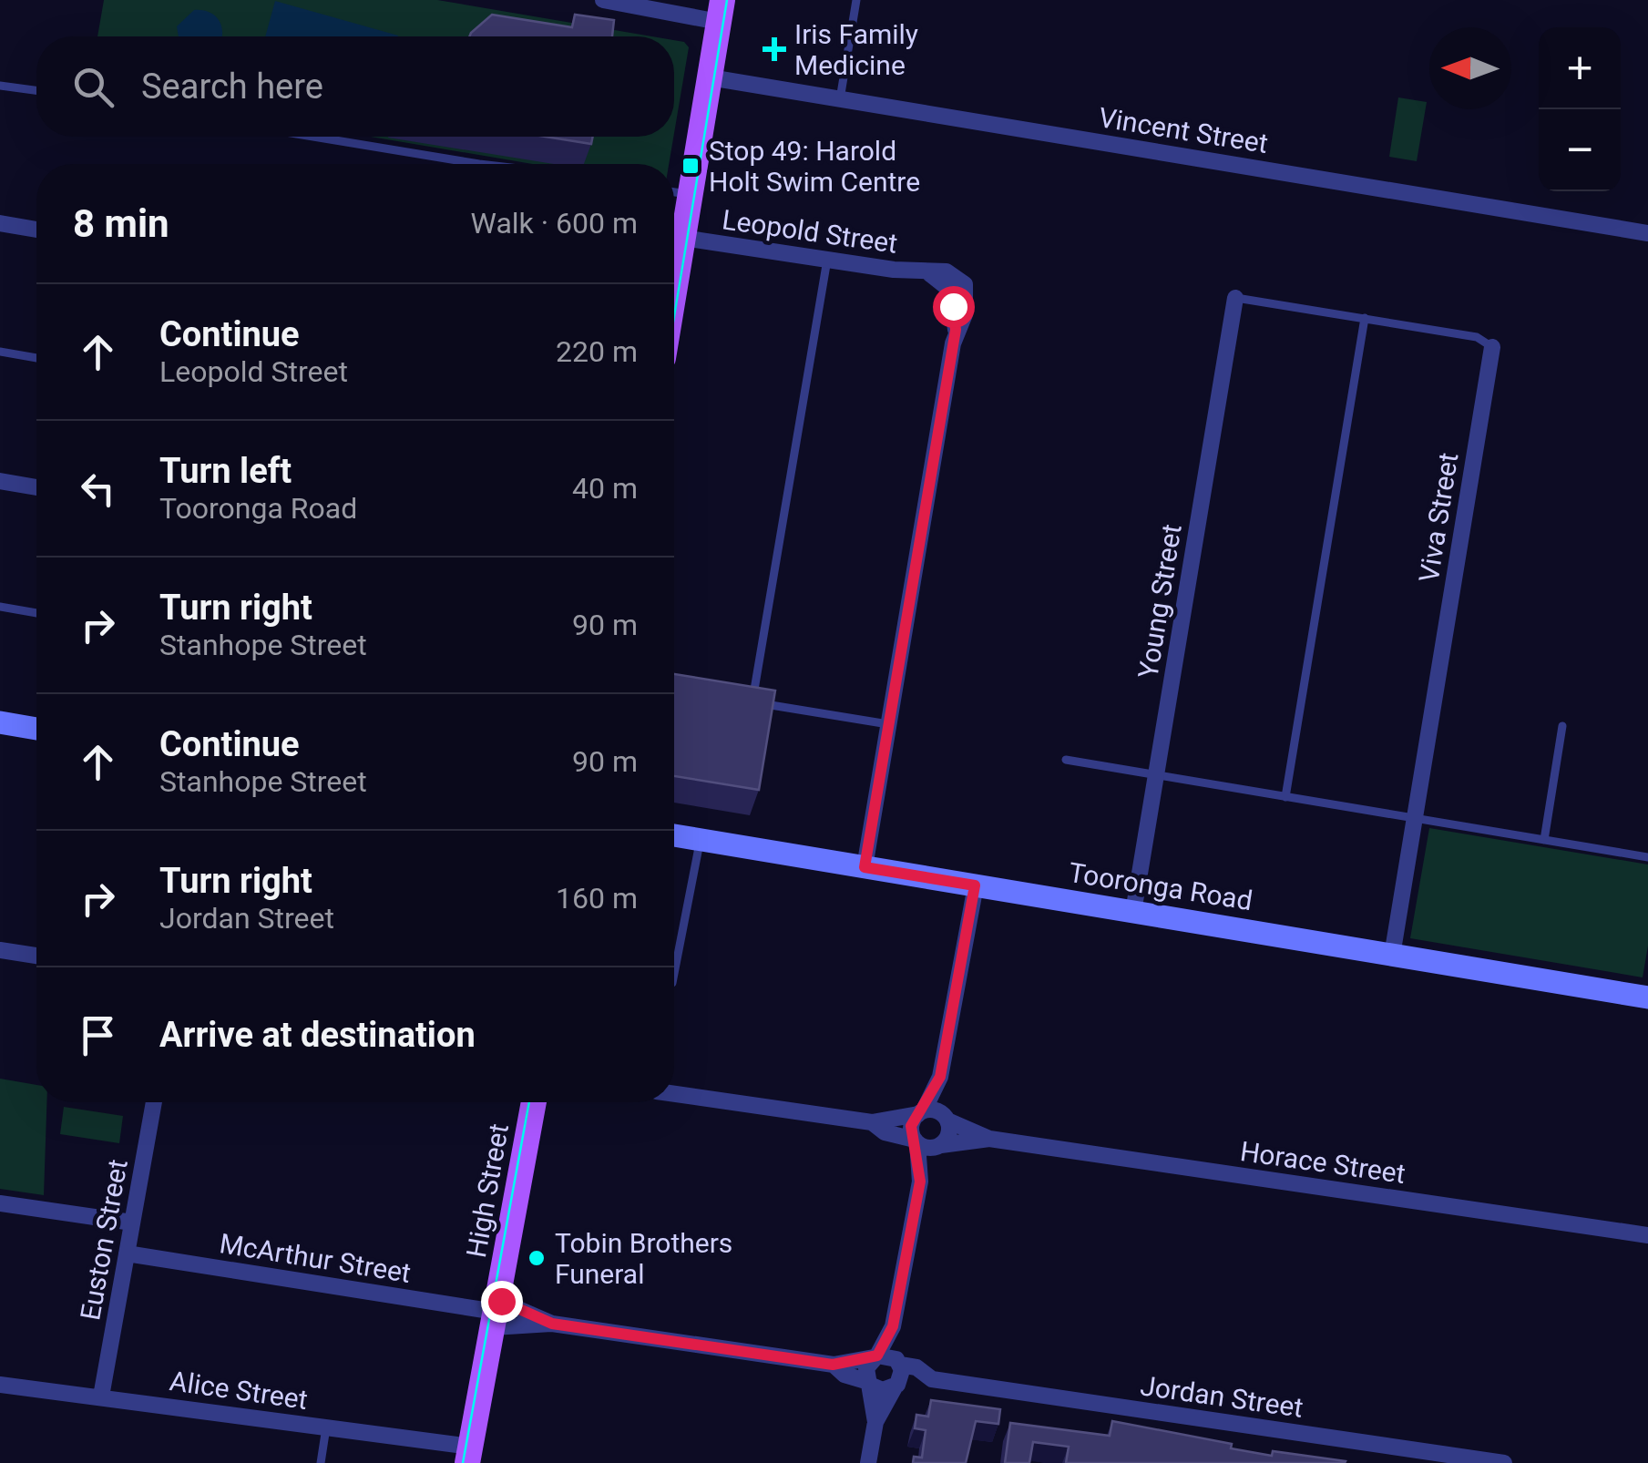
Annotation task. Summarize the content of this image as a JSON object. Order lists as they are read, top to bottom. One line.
{"streets":{"main road":["Tooronga Road","High Street"],"street":["Vincent Street","Leopold Street","Viva Street","Young Street","Horace Street","Euston Street","McArthur Street","Alice Street","Jordan Street"]},"crossings":[["Leopold Street","Tooronga Road"],["Viva Street","Young Street"],["Viva Street","Tooronga Road"],["Young Street","Tooronga Road"],["High Street","McArthur Street"],["High Street","Alice Street"],["Euston Street","McArthur Street"],["Euston Street","Alice Street"]],"places":{"health":["Iris Family Medicine"],"transit":["Stop 49: Harold Holt Swim Centre"],"other":["Tobin Brothers Funeral"]},"north":"left","page":{"map_buttons":["+","−"],"search":"Search here","heading":["8 min","Walk · 600 m"],"list":[["Continue","Leopold Street","220 m"],["Turn left","Tooronga Road","40 m"],["Turn right","Stanhope Street","90 m"],["Continue","Stanhope Street","90 m"],["Turn right","Jordan Street","160 m"],"Arrive at destination"]}}
